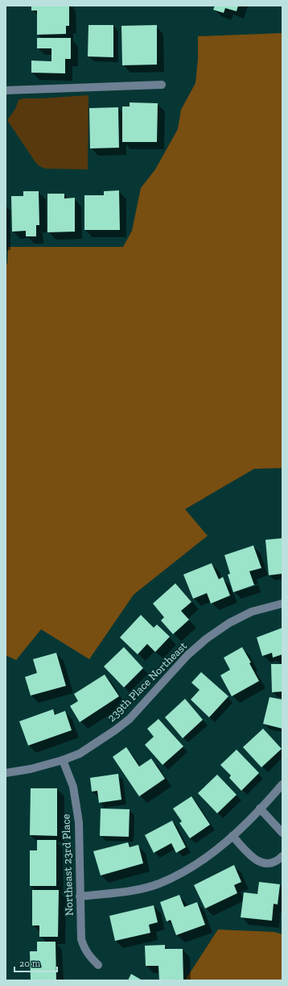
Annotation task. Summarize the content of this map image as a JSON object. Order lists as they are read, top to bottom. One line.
{"streets":{"street":["239th Place Northeast","Northeast 23rd Place"]},"crossings":[["239th Place Northeast","Northeast 23rd Place"]],"scale_bar":"20 m"}
